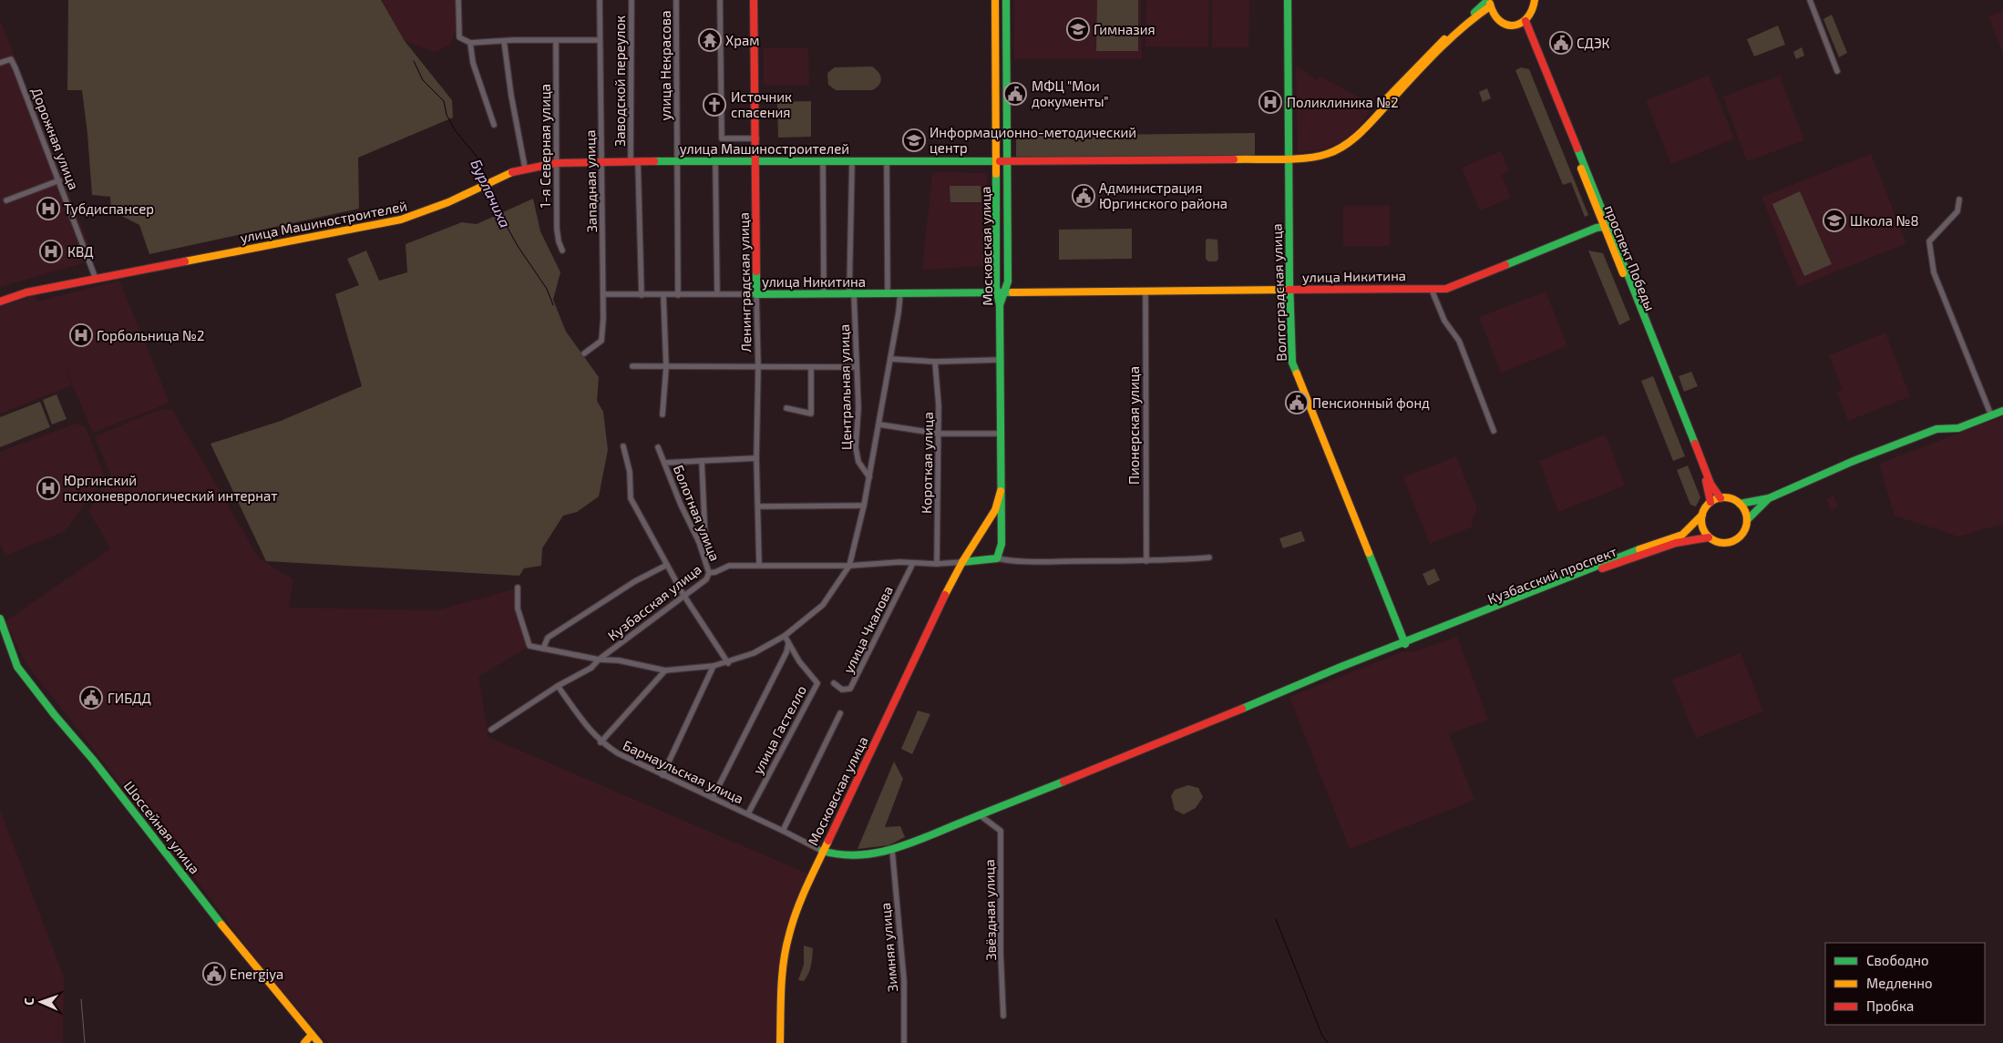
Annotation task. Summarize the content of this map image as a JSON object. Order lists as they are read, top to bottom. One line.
{"streets":{"main road":["улица Машиностроителей","Московская улица","проспект Победы","улица Никитина","Ленинградская улица","Волгоградская улица","Кузбасский проспект","Шоссейная улица"],"street":["улица Некрасова","Заводской переулок","Дорожная улица","1-я Северная улица","Западная улица","Центральная улица","Пионерская улица","Короткая улица","Болотная улица","Кузбасская улица","улица Чкалова","улица Гастелло","Барнаульская улица","Звёздная улица","Зимняя улица"]},"crossings":[["улица Некрасова","улица Машиностроителей"],["улица Некрасова","улица Никитина"],["Заводской переулок","улица Машиностроителей"],["Заводской переулок","улица Никитина"],["Дорожная улица","улица Машиностроителей"],["1-я Северная улица","улица Машиностроителей"],["улица Машиностроителей","Западная улица"],["улица Машиностроителей","Московская улица"],["улица Машиностроителей","Ленинградская улица"],["улица Машиностроителей","Волгоградская улица"],["улица Машиностроителей","Центральная улица"],["Западная улица","улица Никитина"],["Московская улица","улица Никитина"],["Московская улица","Кузбасская улица"],["Московская улица","Барнаульская улица"],["проспект Победы","улица Никитина"],["проспект Победы","Кузбасский проспект"],["улица Никитина","Ленинградская улица"],["улица Никитина","Волгоградская улица"],["улица Никитина","Центральная улица"],["улица Никитина","Пионерская улица"],["Ленинградская улица","Болотная улица"],["Ленинградская улица","Кузбасская улица"],["Волгоградская улица","Кузбасский проспект"],["Центральная улица","Кузбасская улица"],["Центральная улица","улица Гастелло"],["Короткая улица","Кузбасская улица"],["Болотная улица","Кузбасская улица"],["Кузбасская улица","улица Чкалова"],["Кузбасская улица","Барнаульская улица"],["улица Гастелло","Барнаульская улица"]],"water":["Бурлачиха"],"places":{"school or university":["Гимназия","Информационно-методический центр","Школа №8"],"temple":["Храм"],"public building":["СДЭК","МФЦ \"Мои документы\"","Администрация Юргинского района","Пенсионный фонд","ГИБДД","Energiya"],"hospital":["Поликлиника №2","Тубдиспансер","КВД","Горбольница №2","Юргинский психоневрологический интернат"],"church":["Источник спасения"]},"legend":["Свободно","Медленно","Пробка"],"north":"left"}
